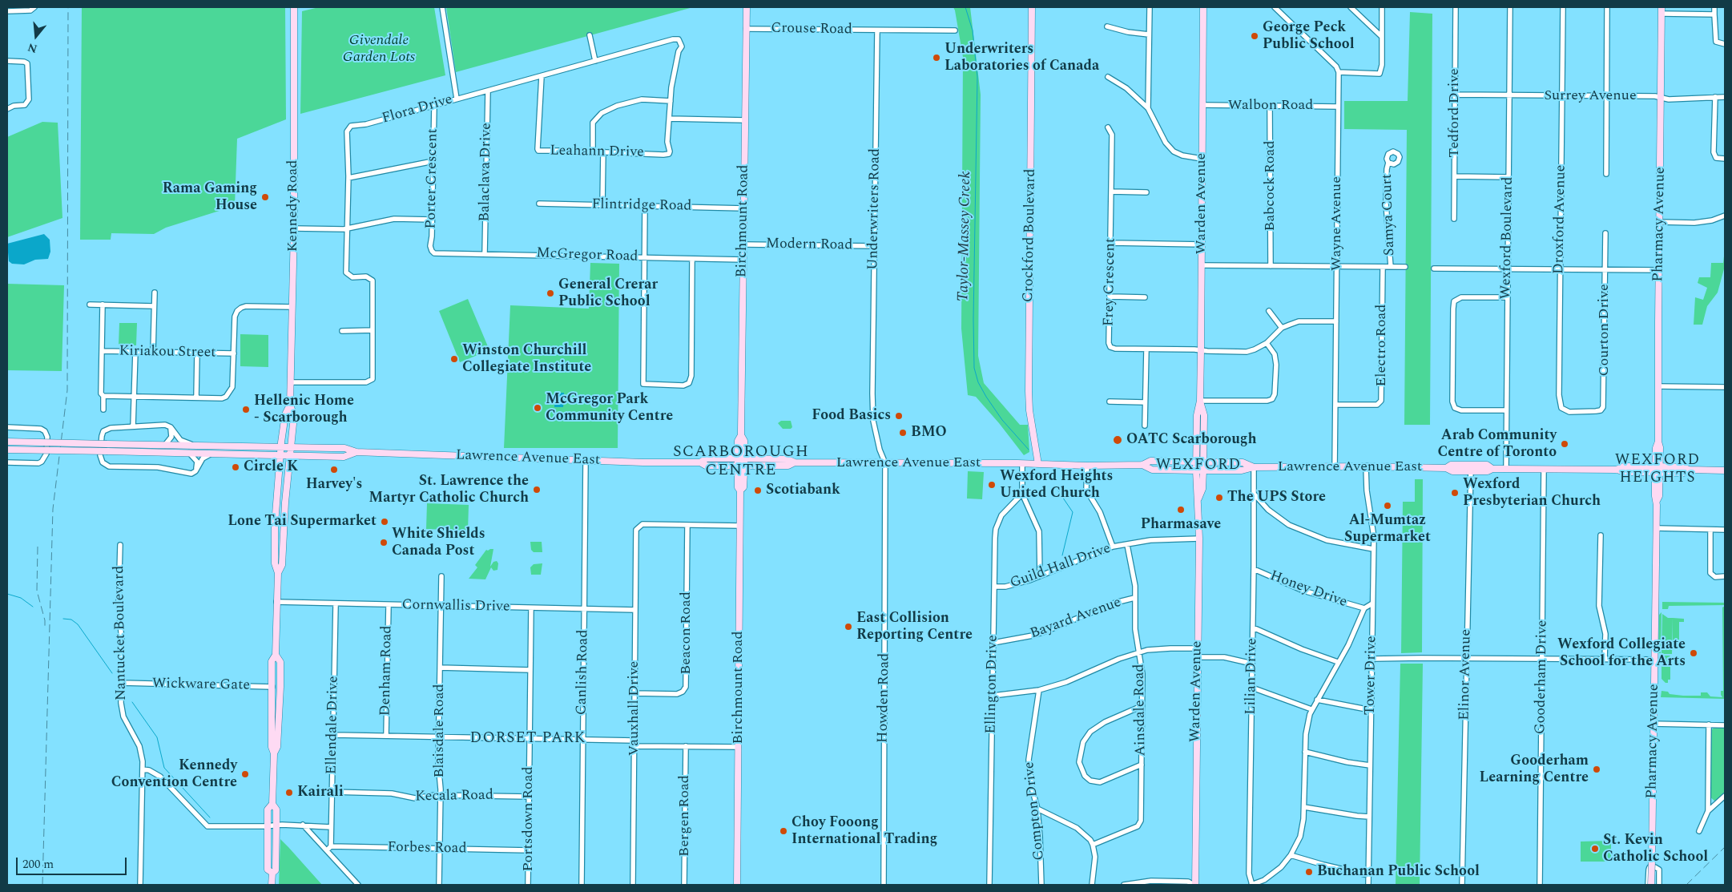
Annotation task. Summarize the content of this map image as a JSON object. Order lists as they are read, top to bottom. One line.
{"streets":{"main road":["Warden Avenue","Kennedy Road","Birchmount Road","Pharmacy Avenue","Crockford Boulevard","Lawrence Avenue East","Wickware Gate"],"street":["Crouse Road","Surrey Avenue","Walbon Road","Flora Drive","Tedford Drive","Leahann Drive","Balaclava Drive","Porter Crescent","Babcock Road","Flintridge Road","Underwriters Road","Samya Court","Droxford Avenue","Wayne Avenue","Wexford Boulevard","Modern Road","McGregor Road","Frey Crescent","Courton Drive","Electro Road","Kiriakou Street","Guild Hall Drive","Honey Drive","Cornwallis Drive","Bayard Avenue","Nantucket Boulevard","Beacon Road","Denham Road","Canlish Road","Elinor Avenue","Tower Drive","Lilian Drive","Gooderham Drive","Ellington Drive","Howden Road","Vauxhall Drive","Ainsdale Road","Ellendale Drive","Blaisdale Road","Kecala Road","Compton Drive","Bergen Road","Portsdown Road","Forbes Road"]},"crossings":[["Crouse Road","Underwriters Road"],["Crouse Road","Birchmount Road"],["Surrey Avenue","Tedford Drive"],["Surrey Avenue","Droxford Avenue"],["Surrey Avenue","Pharmacy Avenue"],["Surrey Avenue","Wexford Boulevard"],["Walbon Road","Babcock Road"],["Walbon Road","Warden Avenue"],["Walbon Road","Wayne Avenue"],["Flora Drive","Leahann Drive"],["Flora Drive","Balaclava Drive"],["Flora Drive","Porter Crescent"],["Flora Drive","Kennedy Road"],["Balaclava Drive","McGregor Road"],["Porter Crescent","McGregor Road"],["Warden Avenue","Frey Crescent"],["Warden Avenue","Lawrence Avenue East"],["Warden Avenue","Guild Hall Drive"],["Kennedy Road","Lawrence Avenue East"],["Kennedy Road","Cornwallis Drive"],["Kennedy Road","Wickware Gate"],["Flintridge Road","Birchmount Road"],["Underwriters Road","Modern Road"],["Underwriters Road","Lawrence Avenue East"],["Underwriters Road","Howden Road"],["Droxford Avenue","Courton Drive"],["Birchmount Road","Modern Road"],["Birchmount Road","McGregor Road"],["Birchmount Road","Lawrence Avenue East"],["Wayne Avenue","Electro Road"],["Wayne Avenue","Lawrence Avenue East"],["Pharmacy Avenue","Lawrence Avenue East"],["Crockford Boulevard","Lawrence Avenue East"],["Wexford Boulevard","Lawrence Avenue East"],["Lawrence Avenue East","Canlish Road"],["Lawrence Avenue East","Elinor Avenue"],["Lawrence Avenue East","Tower Drive"],["Lawrence Avenue East","Lilian Drive"],["Lawrence Avenue East","Gooderham Drive"],["Lawrence Avenue East","Howden Road"],["Guild Hall Drive","Ellington Drive"],["Guild Hall Drive","Ainsdale Road"],["Honey Drive","Lilian Drive"],["Cornwallis Drive","Denham Road"],["Cornwallis Drive","Canlish Road"],["Cornwallis Drive","Vauxhall Drive"],["Cornwallis Drive","Ellendale Drive"],["Cornwallis Drive","Blaisdale Road"],["Cornwallis Drive","Portsdown Road"],["Bayard Avenue","Ellington Drive"],["Bayard Avenue","Ainsdale Road"],["Nantucket Boulevard","Wickware Gate"],["Beacon Road","Vauxhall Drive"],["Ellendale Drive","Kecala Road"],["Ellendale Drive","Forbes Road"],["Blaisdale Road","Kecala Road"],["Blaisdale Road","Forbes Road"],["Kecala Road","Portsdown Road"],["Portsdown Road","Forbes Road"]],"districts":["SCARBOROUGH CENTRE","WEXFORD HEIGHTS","WEXFORD","DORSET PARK"],"water":["Taylor-Massey Creek"],"parks":["Givendale Garden Lots"],"places":["George Peck Public School","Underwriters Laboratories of Canada","Rama Gaming House","General Crerar Public School","Winston Churchill Collegiate Institute","McGregor Park Community Centre","Hellenic Home - Scarborough","Food Basics","BMO","OATC Scarborough","Arab Community Centre of Toronto","Circle K","Harvey's","Wexford Heights United Church","St. Lawrence the Martyr Catholic Church","Scotiabank","Wexford Presbyterian Church","The UPS Store","Al-Mumtaz Supermarket","Pharmasave","Lone Tai Supermarket","White Shields Canada Post","East Collision Reporting Centre","Wexford Collegiate School for the Arts","Gooderham Learning Centre","Kennedy Convention Centre","Kairali","Choy Fooong International Trading","St. Kevin Catholic School","Buchanan Public School"],"scale_bar":"200 m","north":"bottom"}
